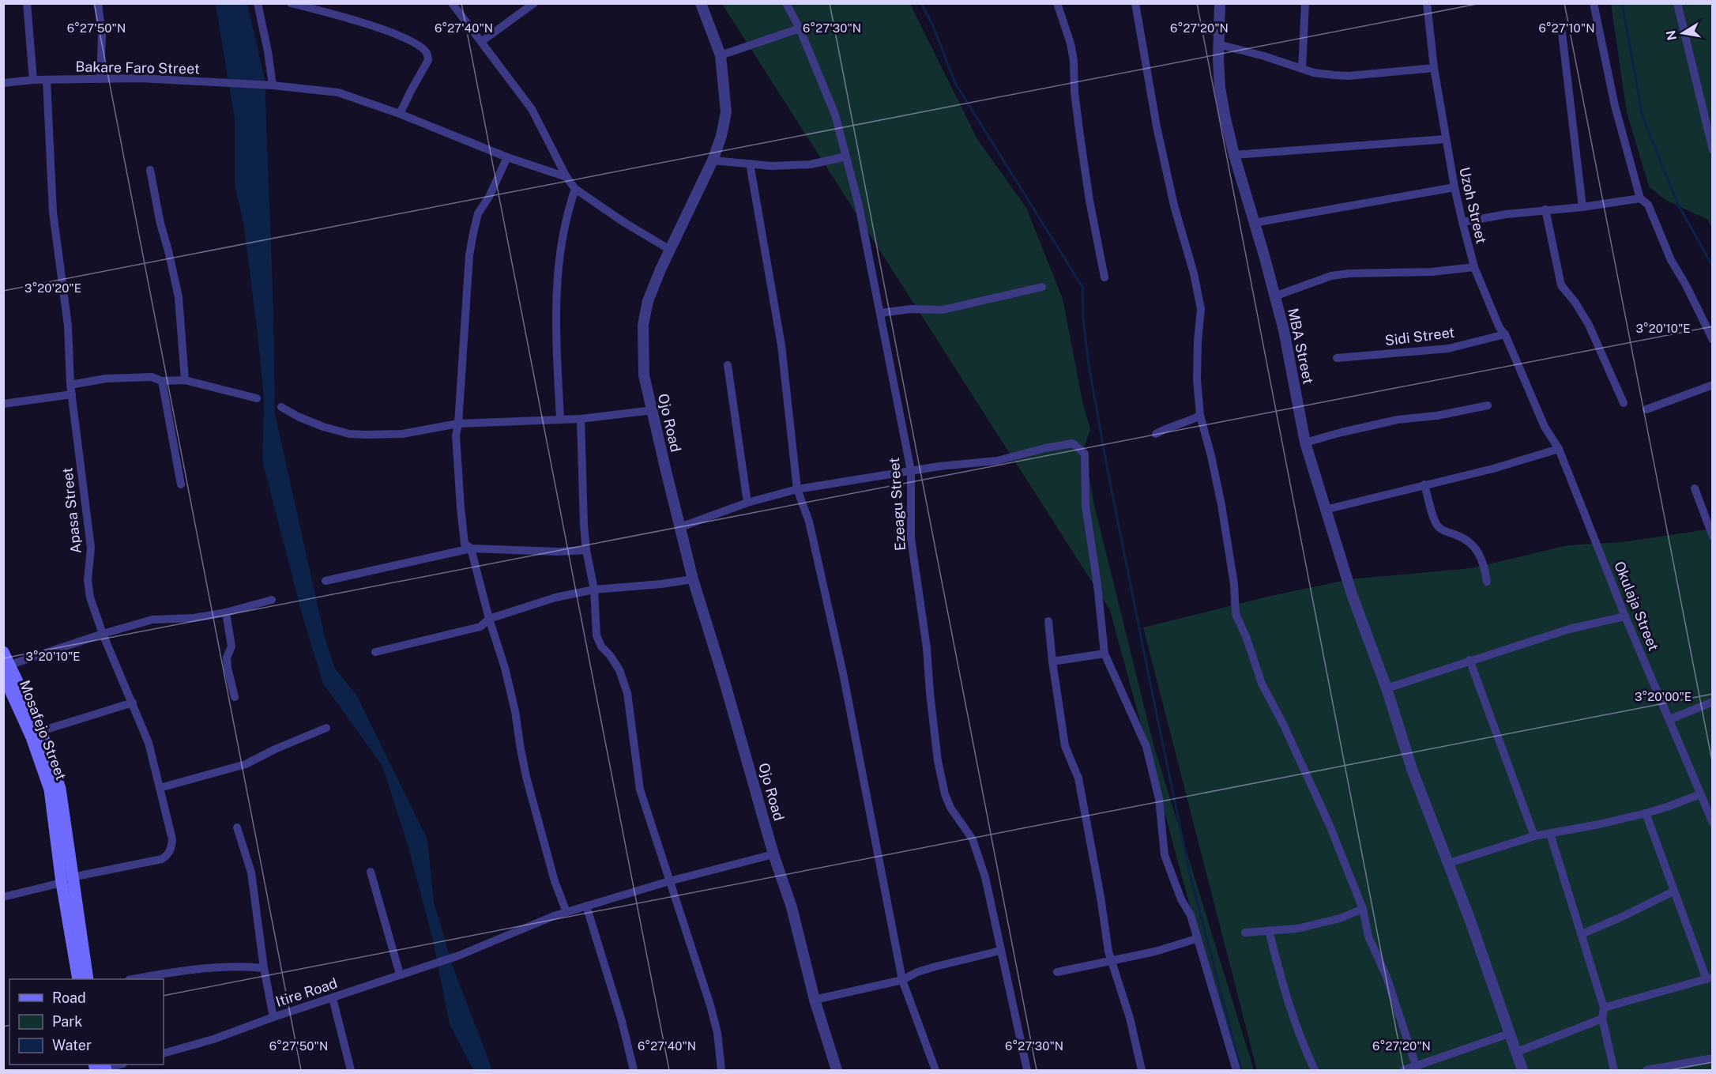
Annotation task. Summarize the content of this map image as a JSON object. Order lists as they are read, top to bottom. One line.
{"streets":{"main road":["Mosafejo Street"],"street":["Bakare Faro Street","Uzoh Street","Sidi Street","MBA Street","Ojo Road","Ezeagu Street","Apasa Street","Okulaja Street","Itire Road"]},"crossings":[["Bakare Faro Street","Apasa Street"],["Uzoh Street","Sidi Street"],["Uzoh Street","Okulaja Street"],["Ojo Road","Itire Road"],["Apasa Street","Mosafejo Street"]],"legend":["Road","Park","Water"],"north":"left","coordinates":["6°27'50\"N","6°27'40\"N","6°27'30\"N","6°27'20\"N","6°27'10\"N","3°20'20\"E","3°20'10\"E","3°20'00\"E"]}
